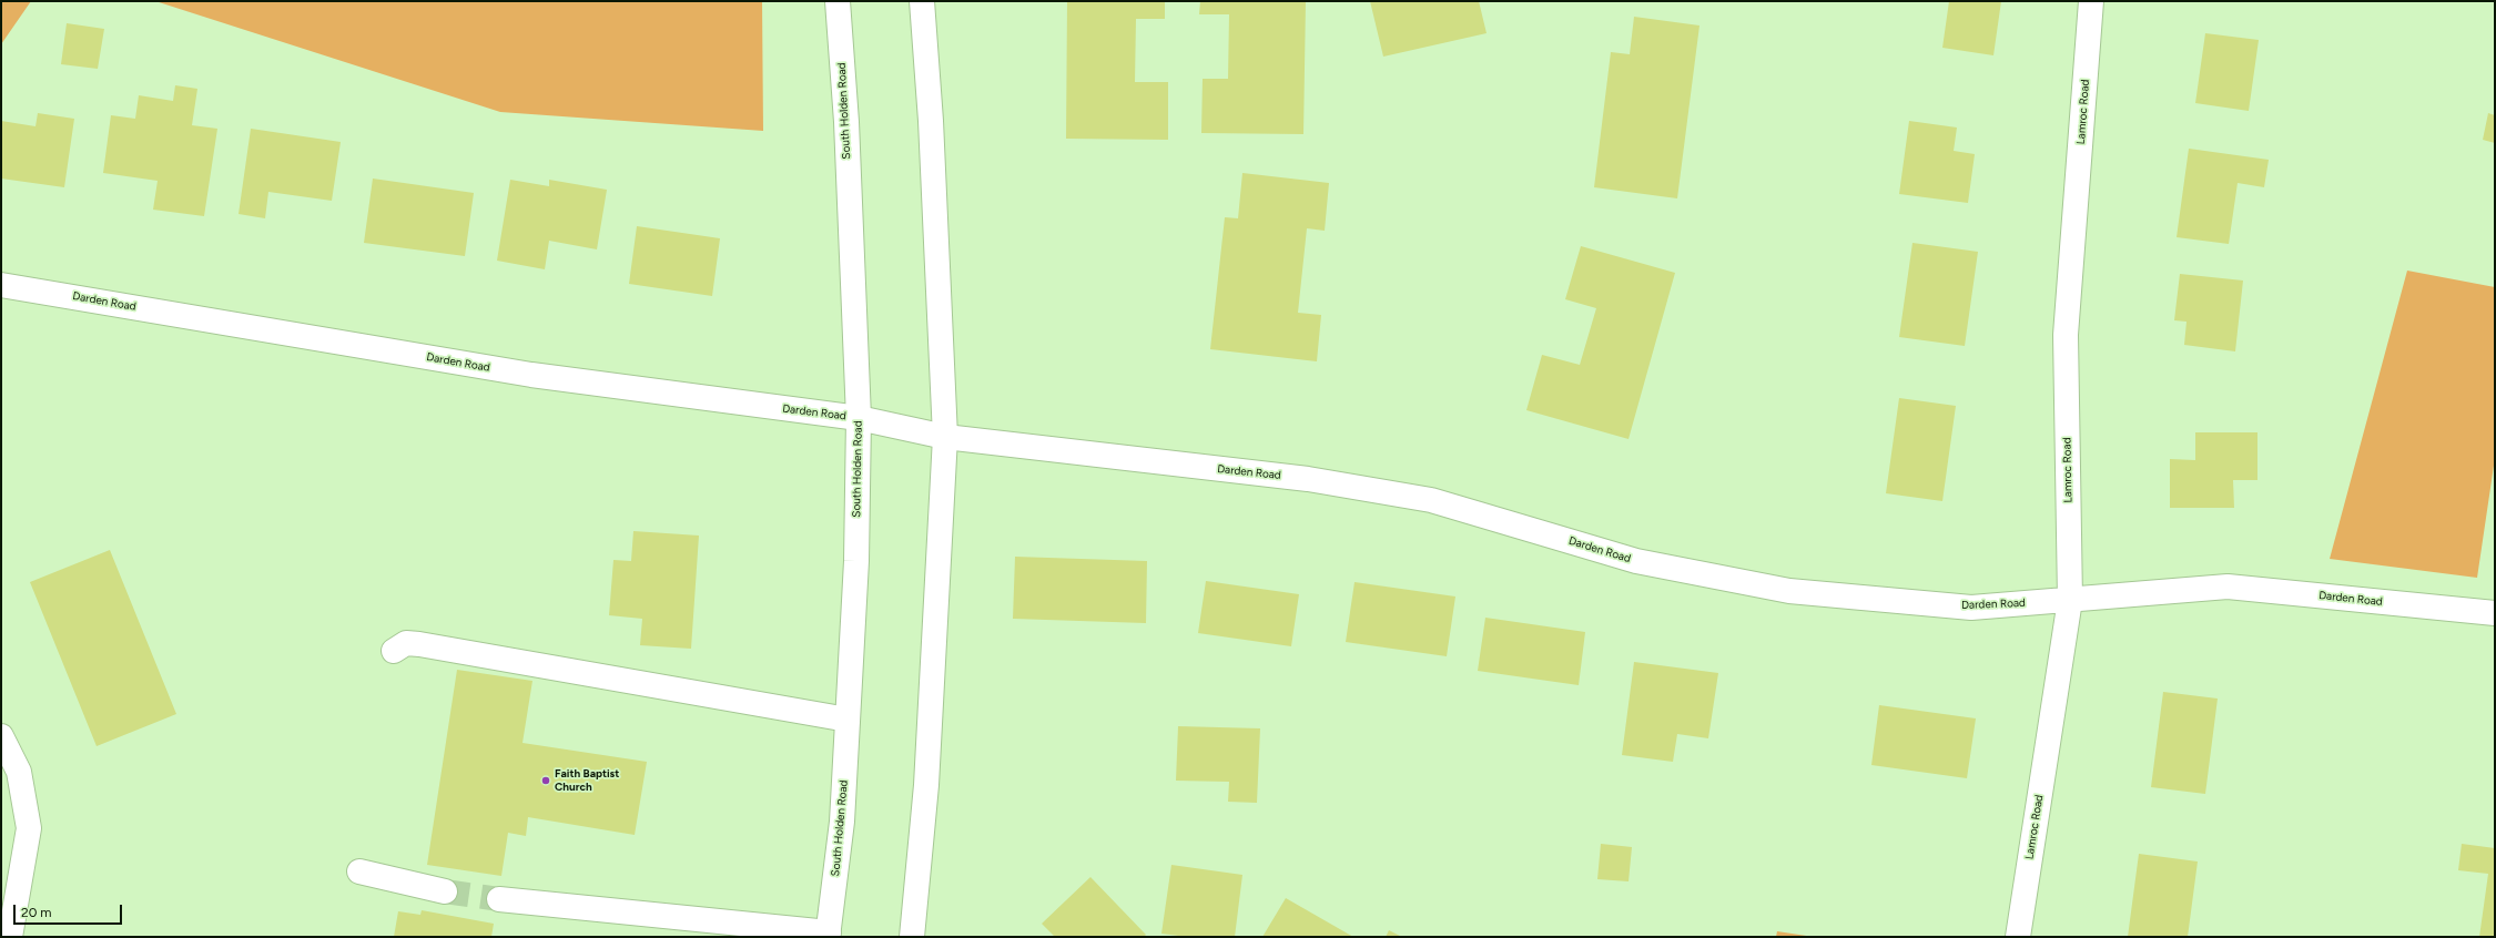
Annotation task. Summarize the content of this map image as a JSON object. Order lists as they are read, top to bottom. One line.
{"streets":{"street":["South Holden Road","Lamroc Road","Darden Road"]},"crossings":[["South Holden Road","Darden Road"],["Lamroc Road","Darden Road"]],"places":["Faith Baptist Church"],"scale_bar":"20 m"}
